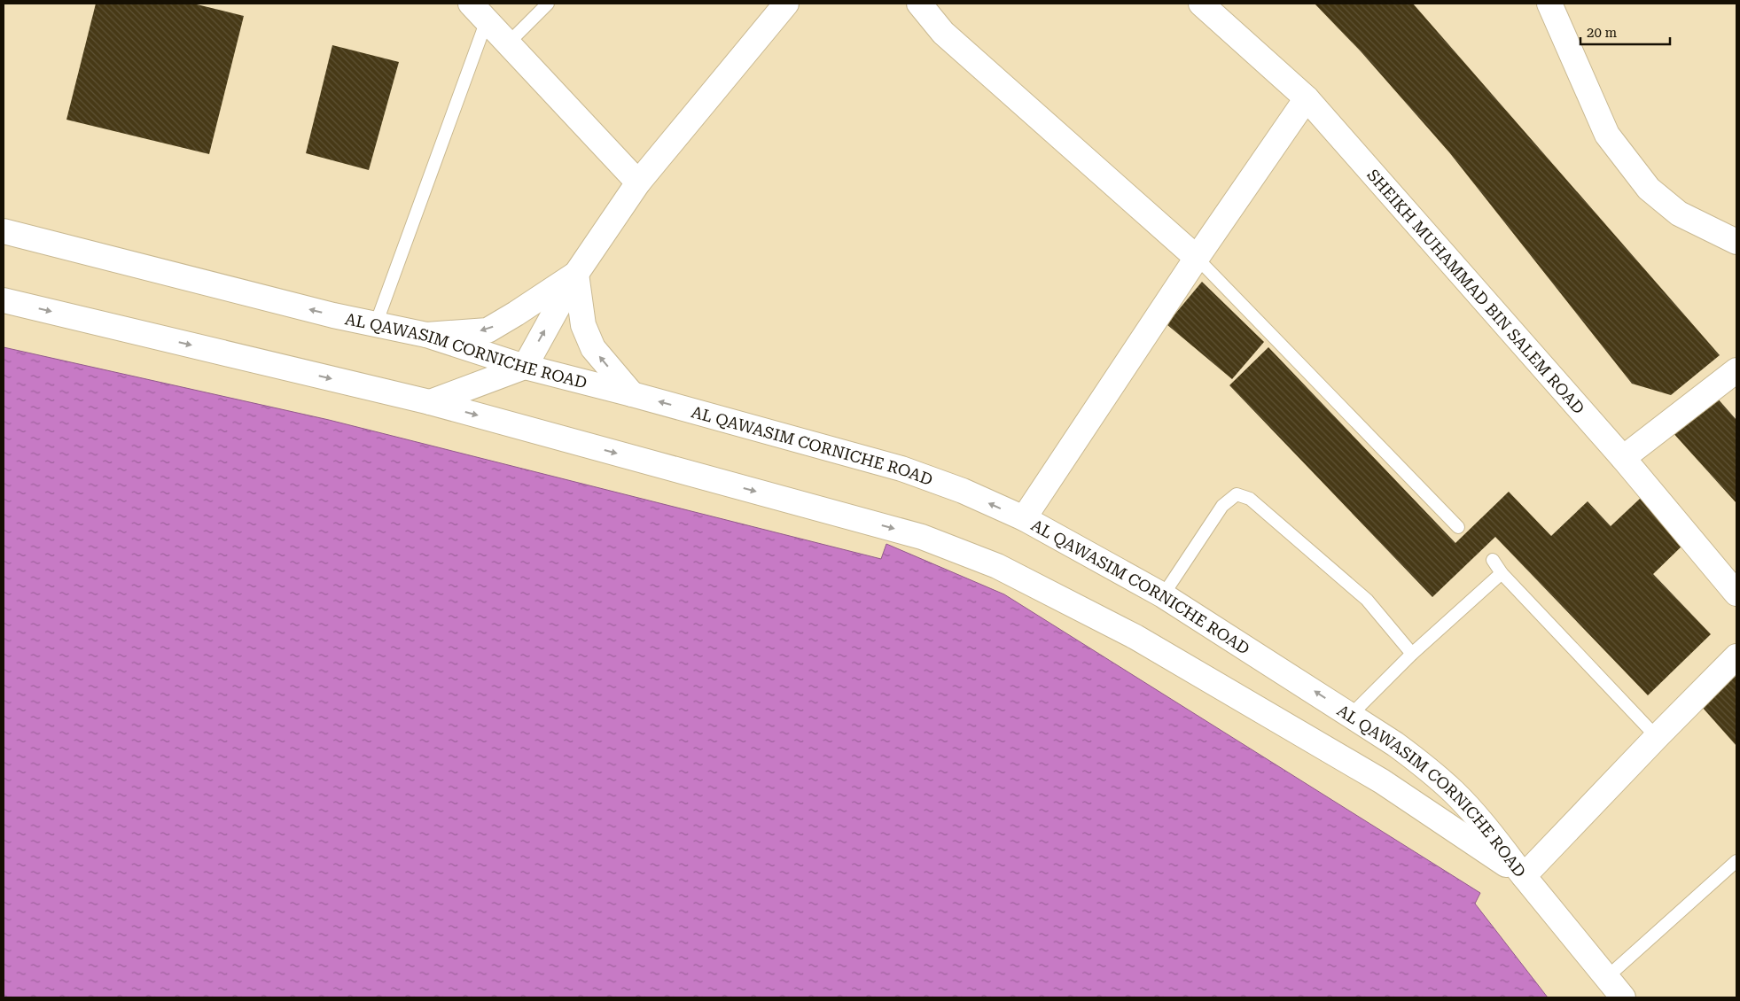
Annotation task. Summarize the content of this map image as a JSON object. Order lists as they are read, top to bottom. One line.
{"streets":{"street":["SHEIKH MUHAMMAD BIN SALEM ROAD","AL QAWASIM CORNICHE ROAD"]},"scale_bar":"20 m"}
